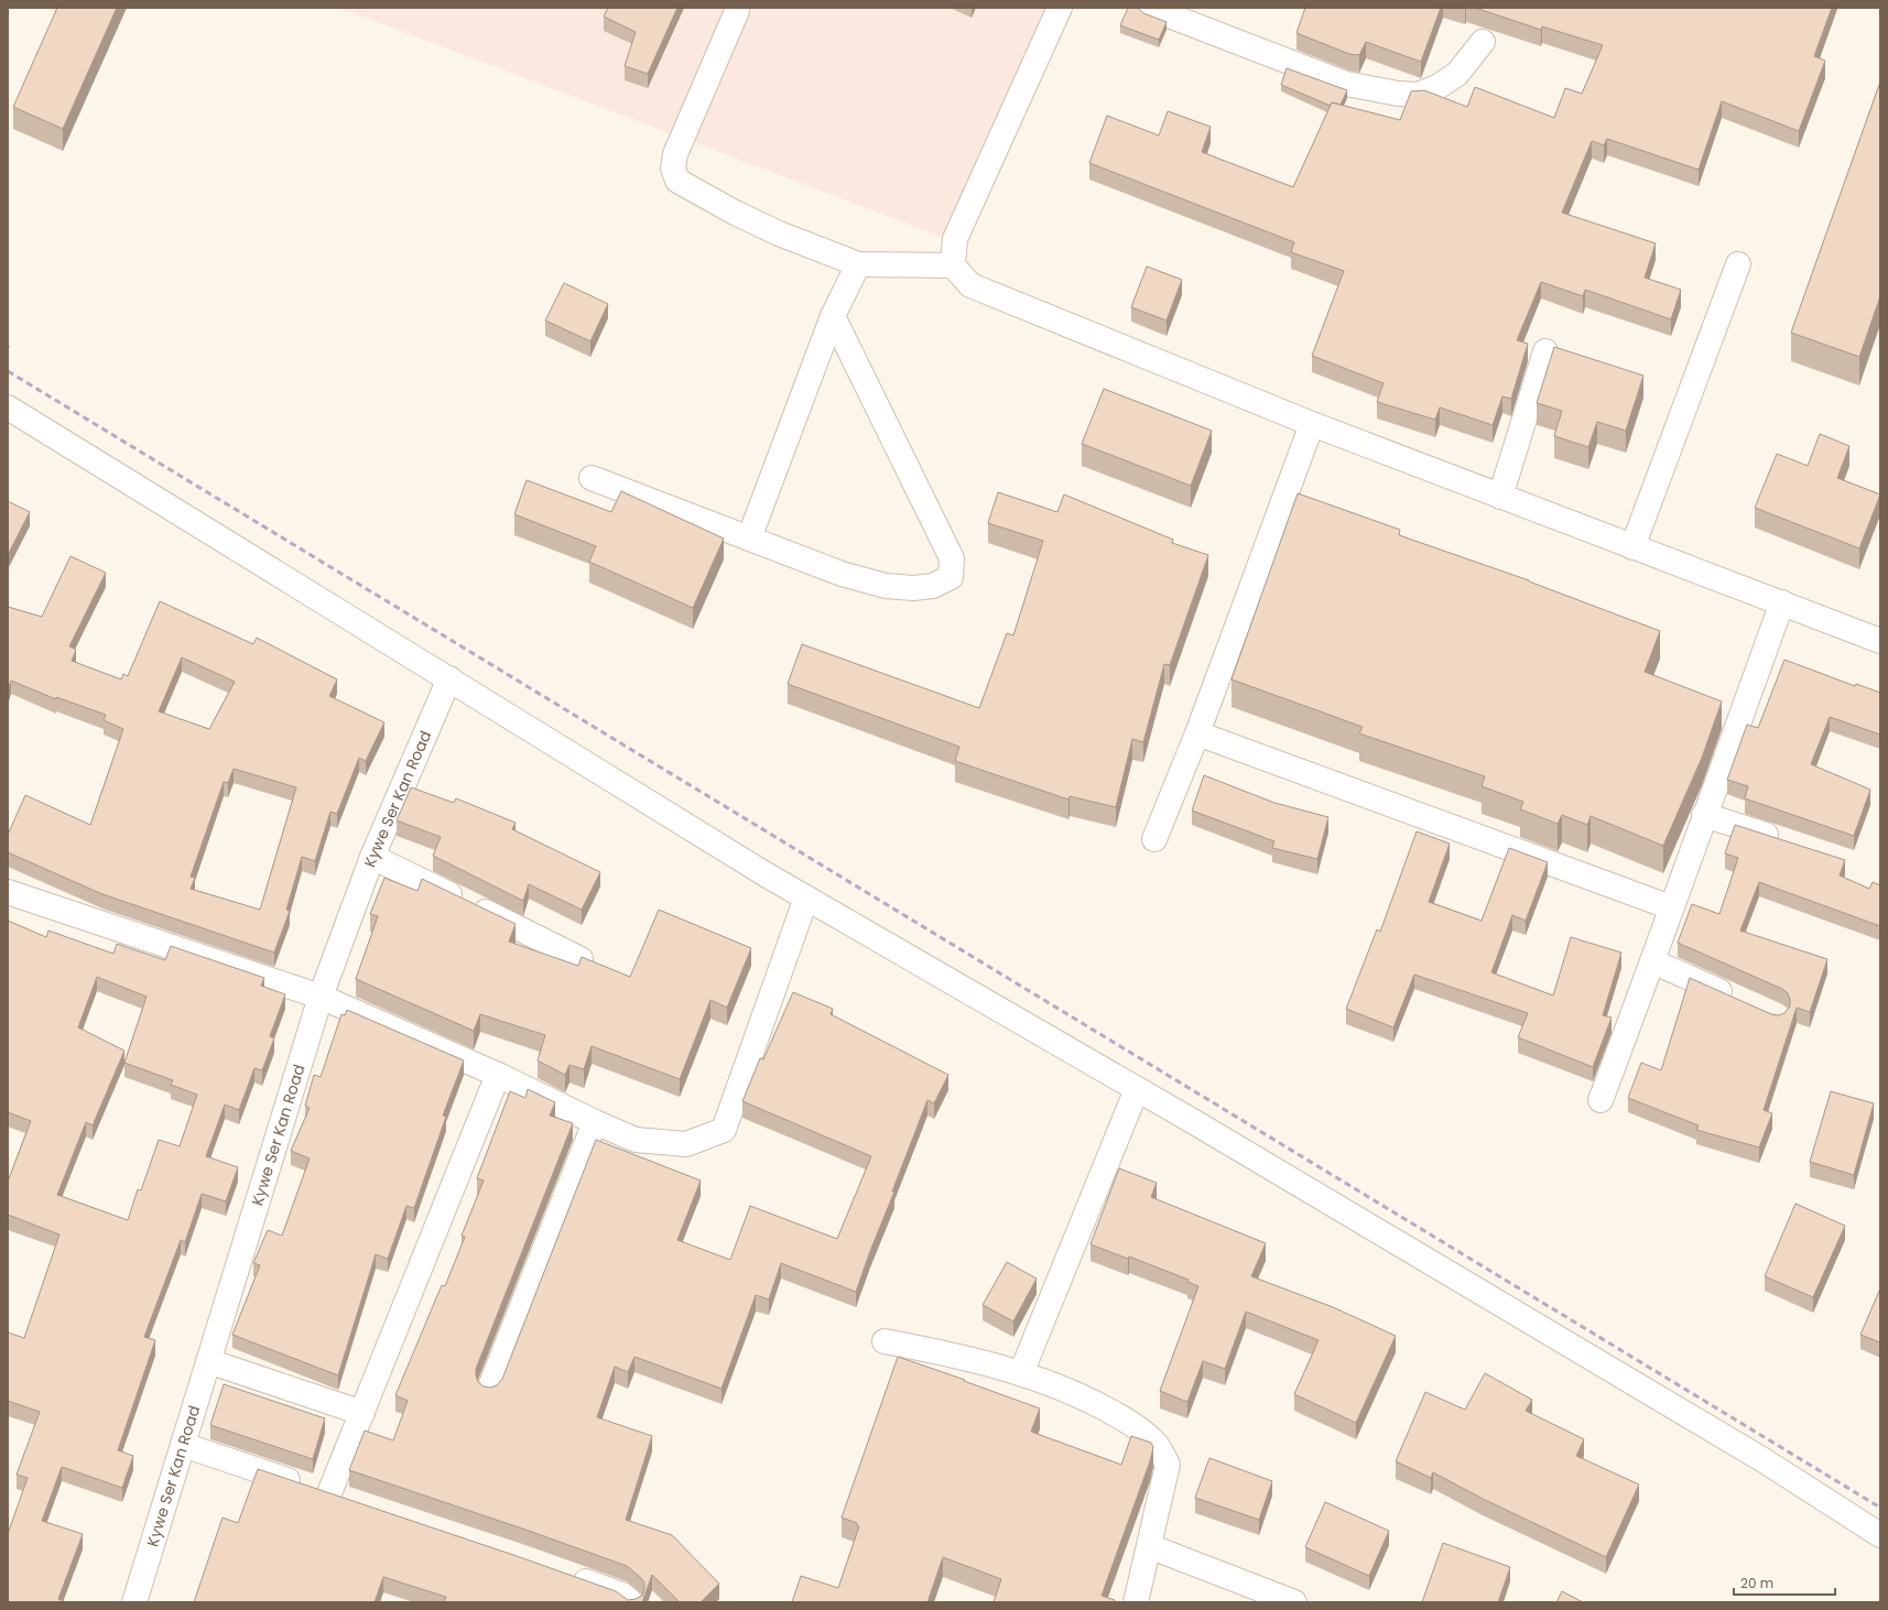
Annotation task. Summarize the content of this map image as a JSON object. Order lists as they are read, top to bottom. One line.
{"streets":{"street":["Kywe Ser Kan Road"]},"scale_bar":"20 m"}
